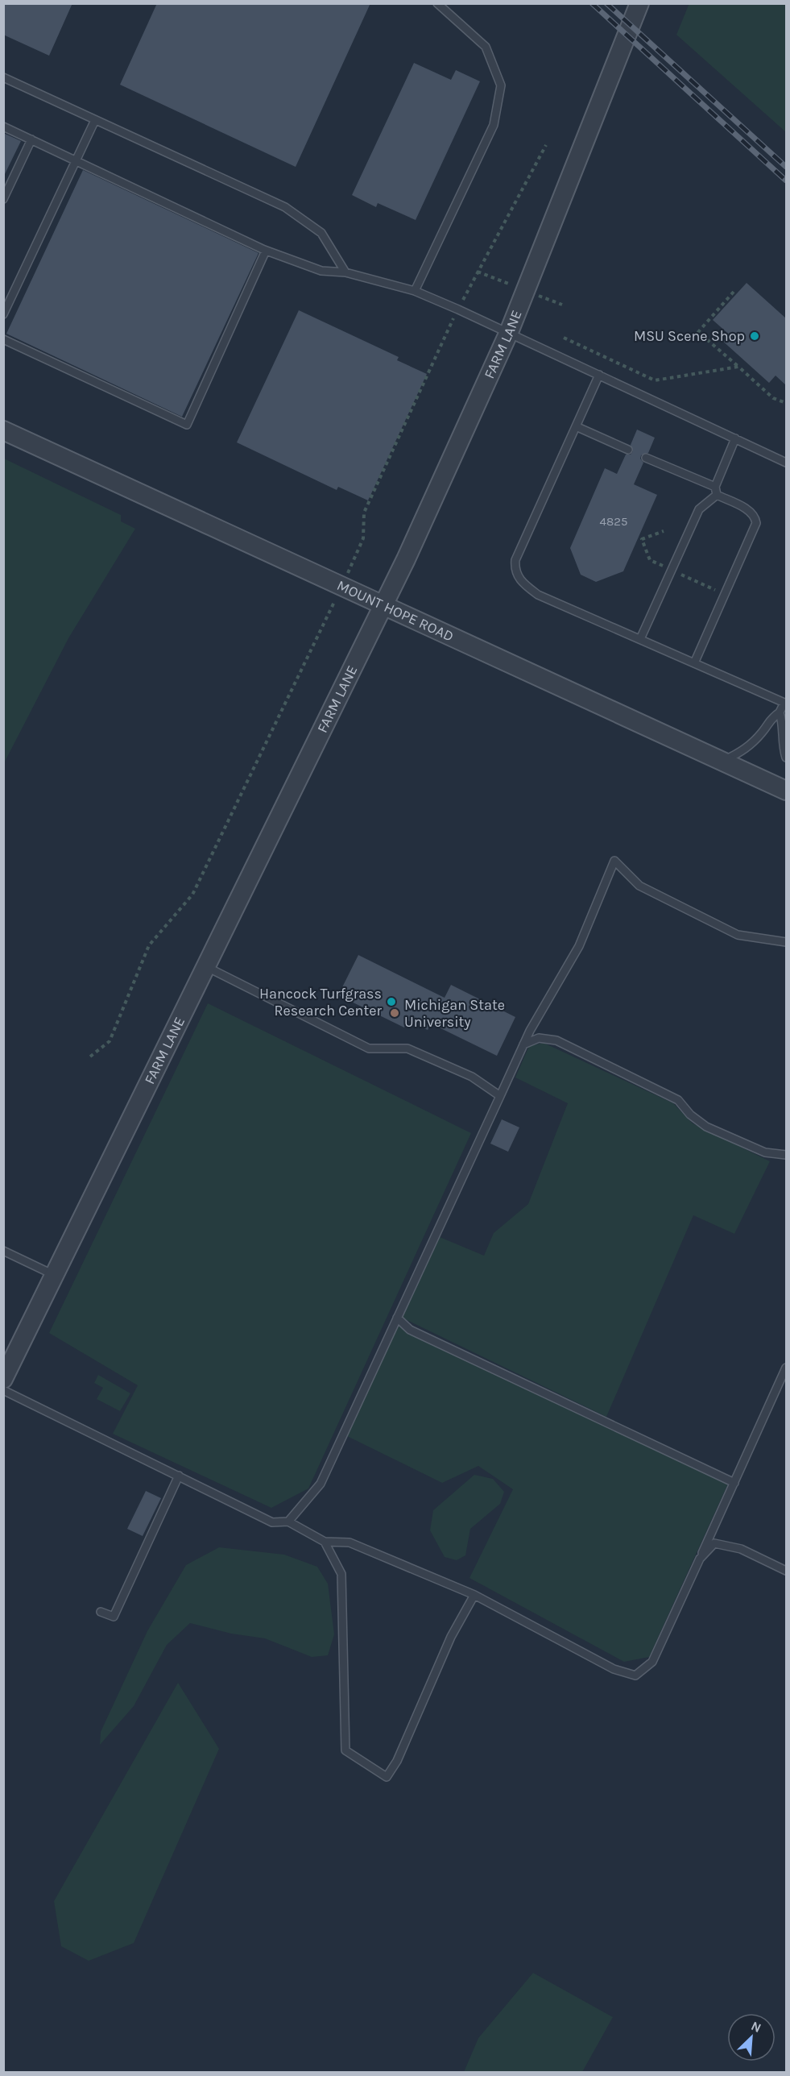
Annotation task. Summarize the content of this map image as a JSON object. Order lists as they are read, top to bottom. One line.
{"streets":{"street":["FARM LANE","MOUNT HOPE ROAD"]},"crossings":[["FARM LANE","MOUNT HOPE ROAD"]],"places":["MSU Scene Shop","Hancock Turfgrass Research Center","Michigan State University"],"house_numbers":["4825"],"north":"top right"}
